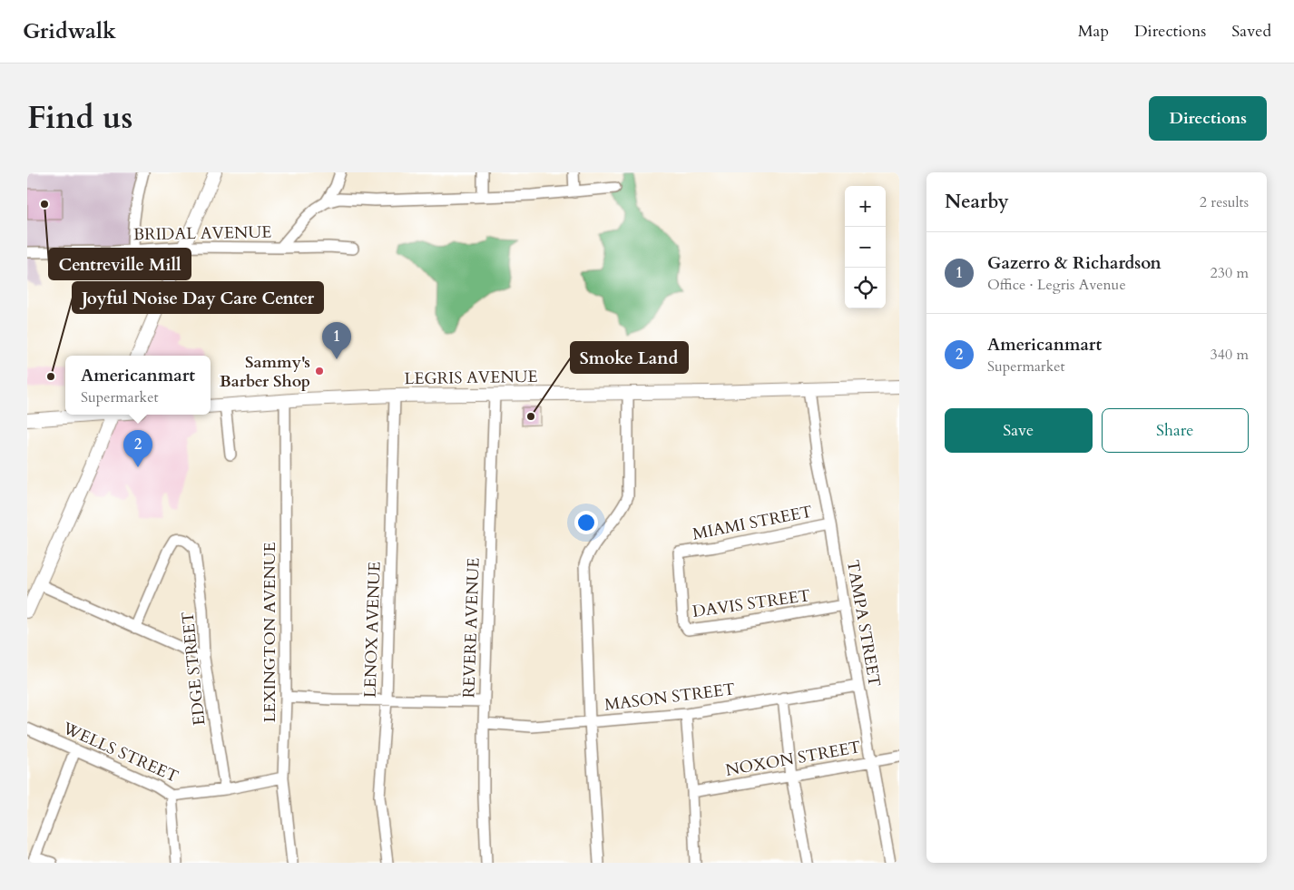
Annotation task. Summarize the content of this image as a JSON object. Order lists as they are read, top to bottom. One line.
{"streets":{"main road":["LEGRIS AVENUE"],"street":["BRIDAL AVENUE","MIAMI STREET","DAVIS STREET","TAMPA STREET","REVERE AVENUE","LENOX AVENUE","LEXINGTON AVENUE","EDGE STREET","MASON STREET","WELLS STREET","NOXON STREET"]},"crossings":[["LEGRIS AVENUE","TAMPA STREET"],["LEGRIS AVENUE","REVERE AVENUE"],["LEGRIS AVENUE","LENOX AVENUE"],["LEGRIS AVENUE","LEXINGTON AVENUE"],["MIAMI STREET","DAVIS STREET"],["MIAMI STREET","TAMPA STREET"],["DAVIS STREET","TAMPA STREET"],["TAMPA STREET","MASON STREET"],["TAMPA STREET","NOXON STREET"],["REVERE AVENUE","MASON STREET"],["LEXINGTON AVENUE","WELLS STREET"],["EDGE STREET","WELLS STREET"]],"places":["Centreville Mill","Sammy's Barber Shop","Joyful Noise Day Care Center","Smoke Land"],"page":{"header":"Gridwalk","nav":["Map","Directions","Saved"],"title":"Find us","buttons":["Directions",["Save","Share"]],"heading":["Nearby","2 results"],"map_buttons":["+","−"],"list":[{"mark":"1","name":"Gazerro & Richardson","note":"Office · Legris Avenue","value":"230 m"},{"mark":"2","name":"Americanmart","note":"Supermarket","value":"340 m"}],"pins":["1","2"],"popup":["Americanmart","Supermarket"]}}
